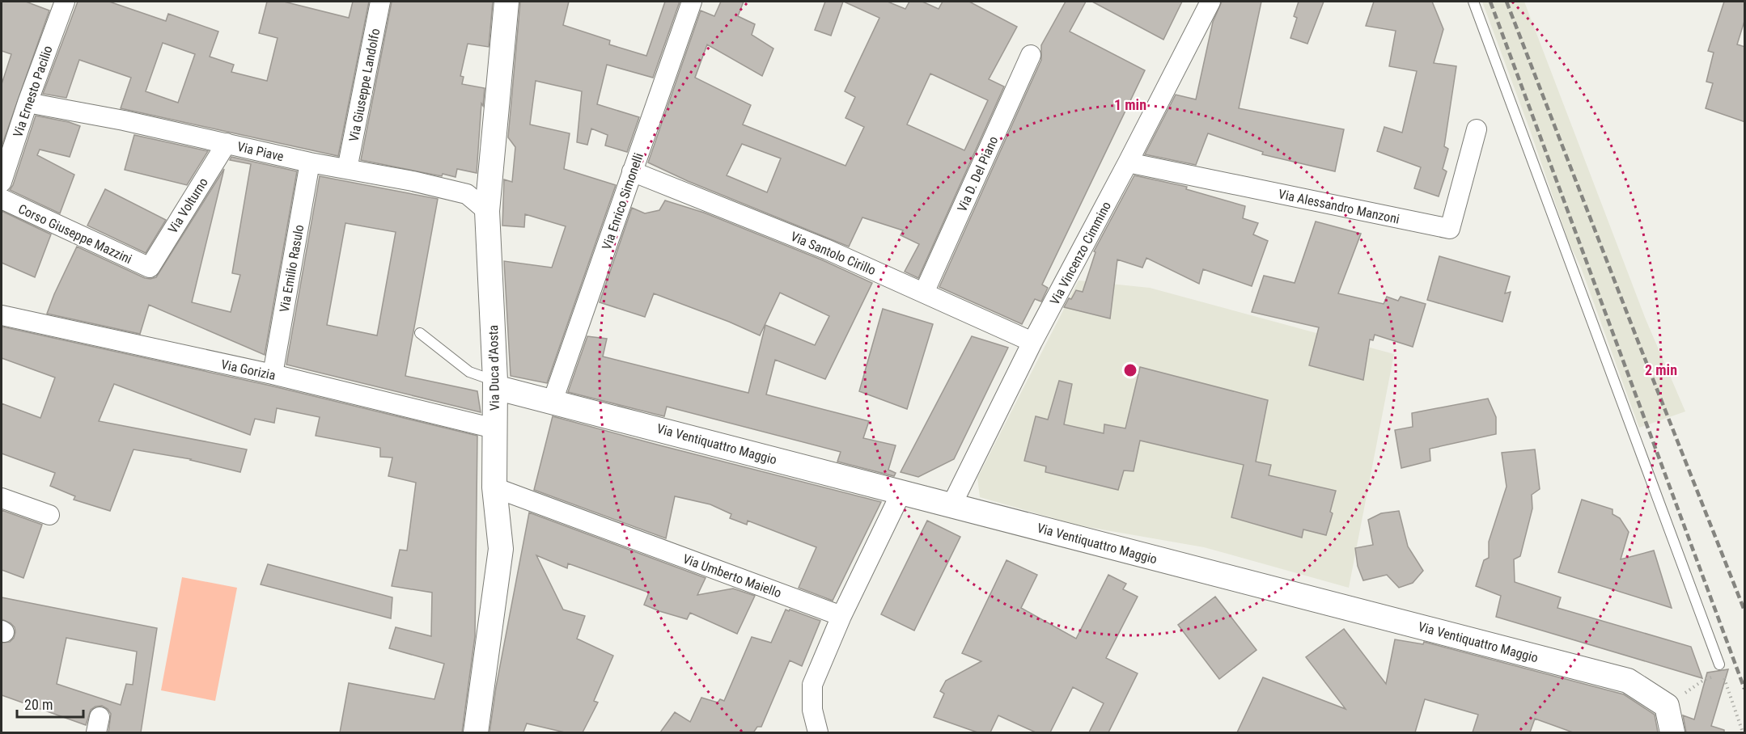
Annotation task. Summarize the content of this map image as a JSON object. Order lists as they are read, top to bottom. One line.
{"streets":{"street":["Via Giuseppe Landolfo","Via Ernesto Pacilio","Via Piave","Via D. Del Piano","Via Enrico Simonelli","Via Volturno","Via Alessandro Manzoni","Corso Giuseppe Mazzini","Via Santolo Cirillo","Via Vincenzo Cimmino","Via Emilio Rasulo","Via Duca d'Aosta","Via Gorizia","Via Ventiquattro Maggio","Via Umberto Maiello"]},"crossings":[["Via Giuseppe Landolfo","Via Piave"],["Via Ernesto Pacilio","Via Piave"],["Via Piave","Via Volturno"],["Via Piave","Via Emilio Rasulo"],["Via Piave","Via Duca d'Aosta"],["Via D. Del Piano","Via Santolo Cirillo"],["Via Enrico Simonelli","Via Santolo Cirillo"],["Via Enrico Simonelli","Via Ventiquattro Maggio"],["Via Volturno","Corso Giuseppe Mazzini"],["Via Alessandro Manzoni","Via Vincenzo Cimmino"],["Via Santolo Cirillo","Via Vincenzo Cimmino"],["Via Vincenzo Cimmino","Via Ventiquattro Maggio"],["Via Emilio Rasulo","Via Gorizia"],["Via Duca d'Aosta","Via Gorizia"],["Via Duca d'Aosta","Via Ventiquattro Maggio"],["Via Duca d'Aosta","Via Umberto Maiello"]],"scale_bar":"20 m","rings":["1 min","2 min"]}
